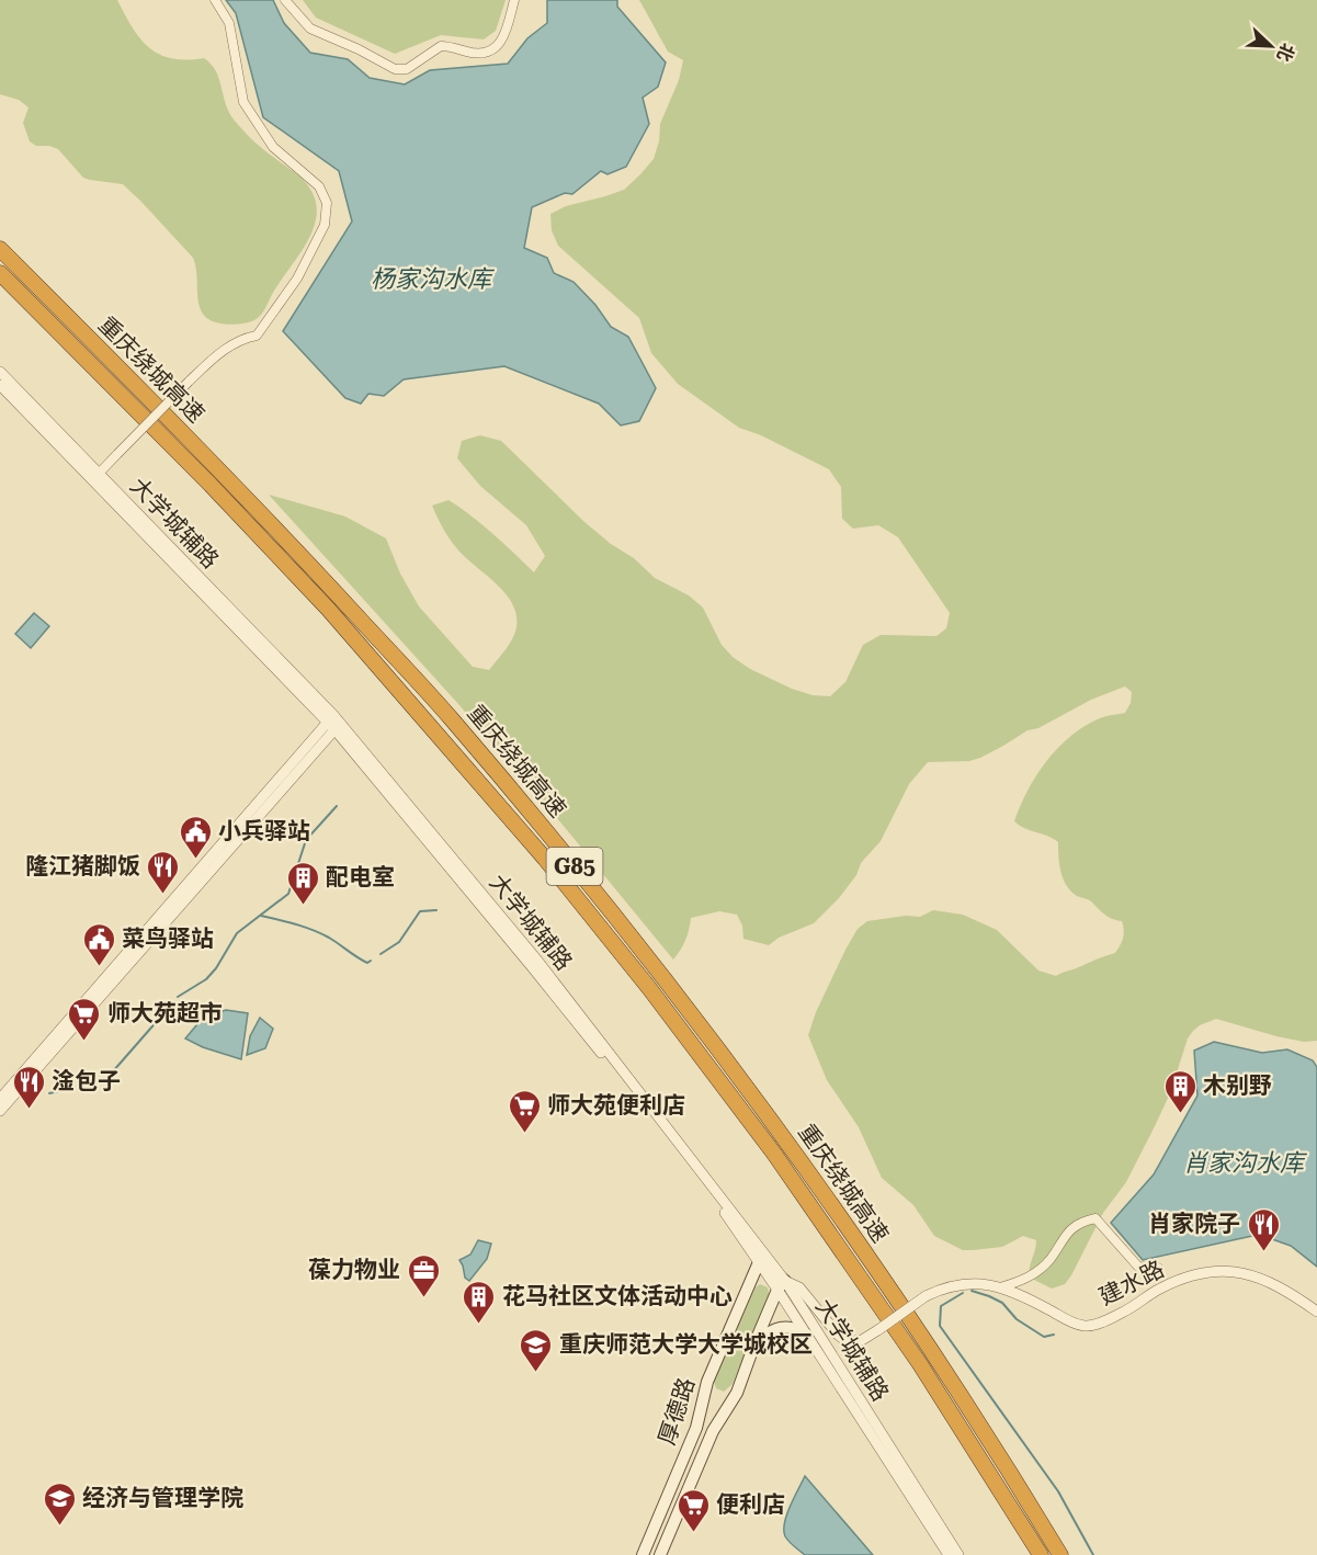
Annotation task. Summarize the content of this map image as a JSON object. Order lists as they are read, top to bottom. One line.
{"streets":{"highway":["重庆绕城高速","G85"],"main road":["厚德路"],"street":["大学城辅路","建水路"]},"crossings":[["大学城辅路","建水路"],["大学城辅路","厚德路"],["建水路","厚德路"]],"water":["杨家沟水库","肖家沟水库"],"places":{"public building":["小兵驿站","菜鸟驿站"],"restaurant":["隆江猪脚饭","淦包子","肖家院子"],"building":["配电室","木别野","花马社区文体活动中心"],"supermarket":["师大苑超市","师大苑便利店","便利店"],"office":["葆力物业"],"school or university":["重庆师范大学大学城校区","经济与管理学院"]},"north":"bottom right"}
